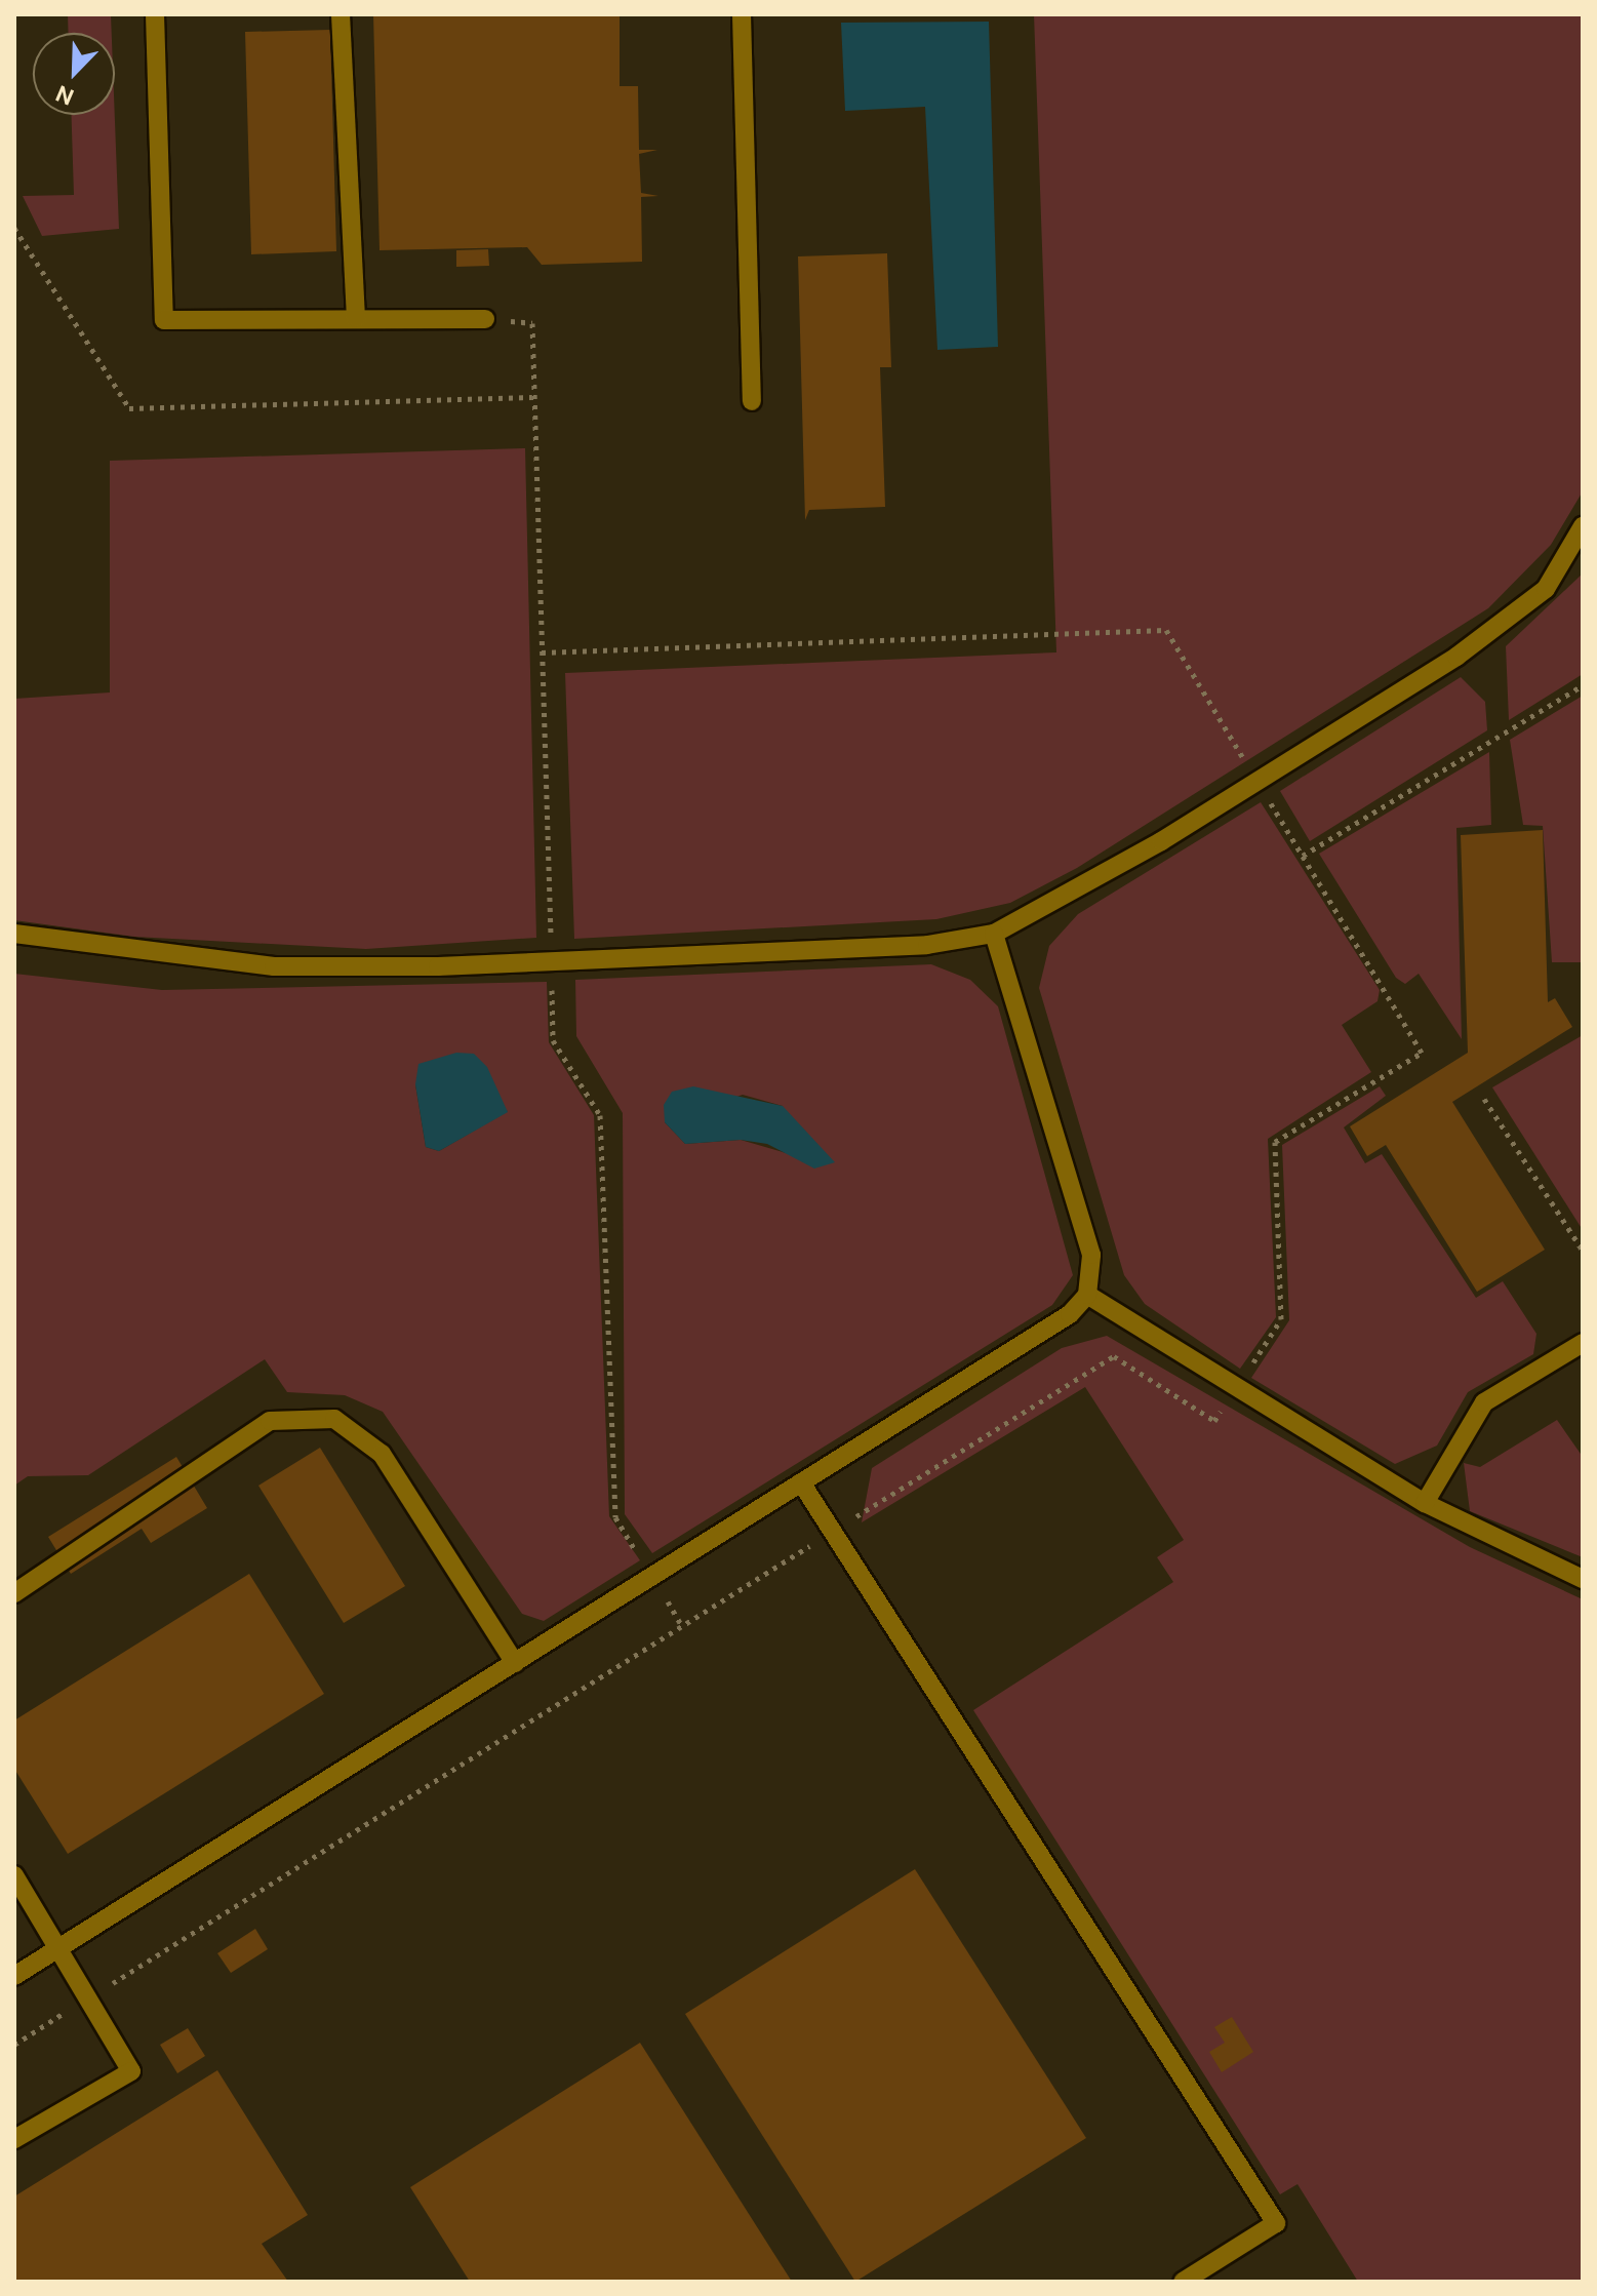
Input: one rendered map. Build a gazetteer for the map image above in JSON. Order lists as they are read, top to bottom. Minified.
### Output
{"north":"bottom left"}
